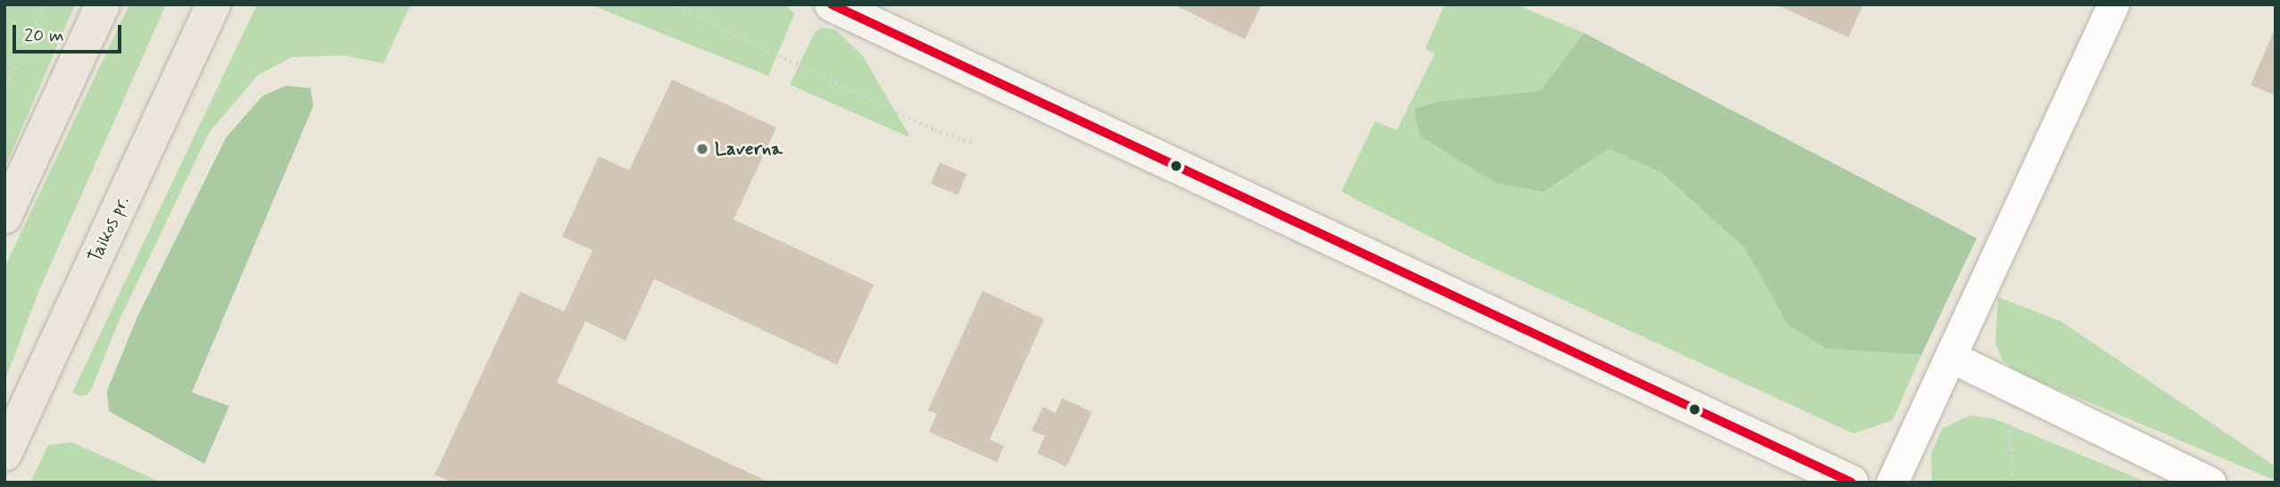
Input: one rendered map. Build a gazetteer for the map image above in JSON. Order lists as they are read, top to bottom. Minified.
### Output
{"streets":{"main road":["Taikos pr."]},"places":["Laverna"],"scale_bar":"20 m"}
